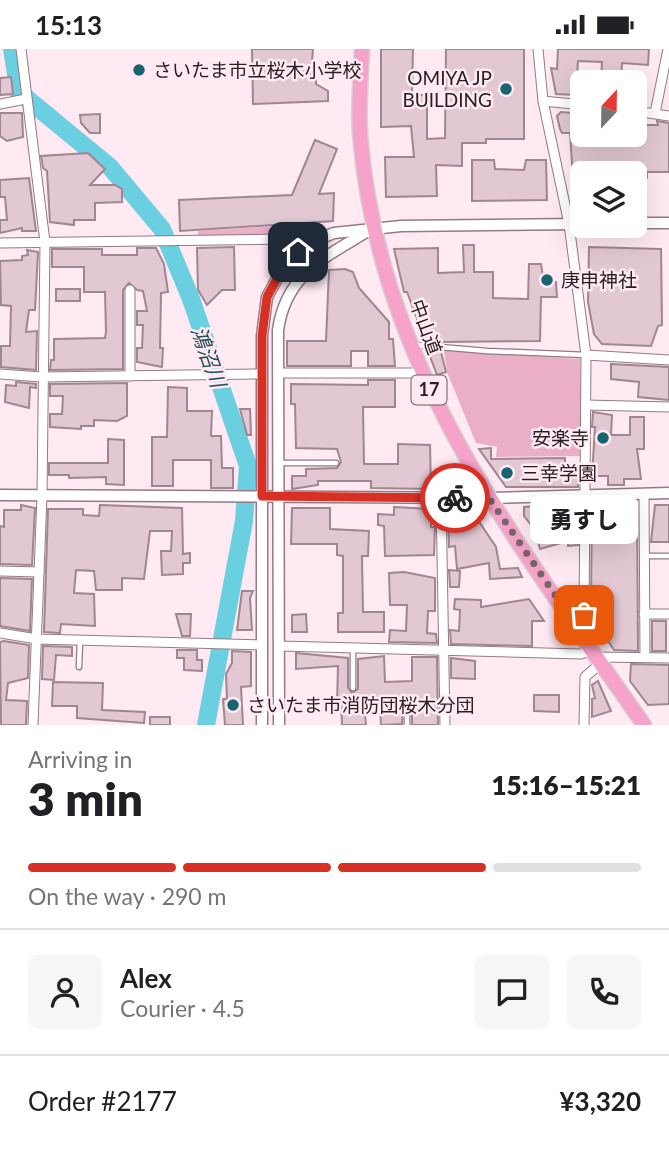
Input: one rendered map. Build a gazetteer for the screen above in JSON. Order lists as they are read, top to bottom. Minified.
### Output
{"streets":{"highway":["中山道","17"]},"water":["鴻沼川"],"places":["さいたま市立桜木小学校","OMIYA JP BUILDING","庚申神社","安楽寺","三幸学園","勇すし","さいたま市消防団桜木分団"],"north":"top","page":{"status":"15:13","bubble":"勇すし","heading":["3 min","Arriving in","15:16–15:21"],"panel":["Alex","Courier · 4.5","Order #2177","¥3,320"],"bar":"On the way · 290 m"}}
